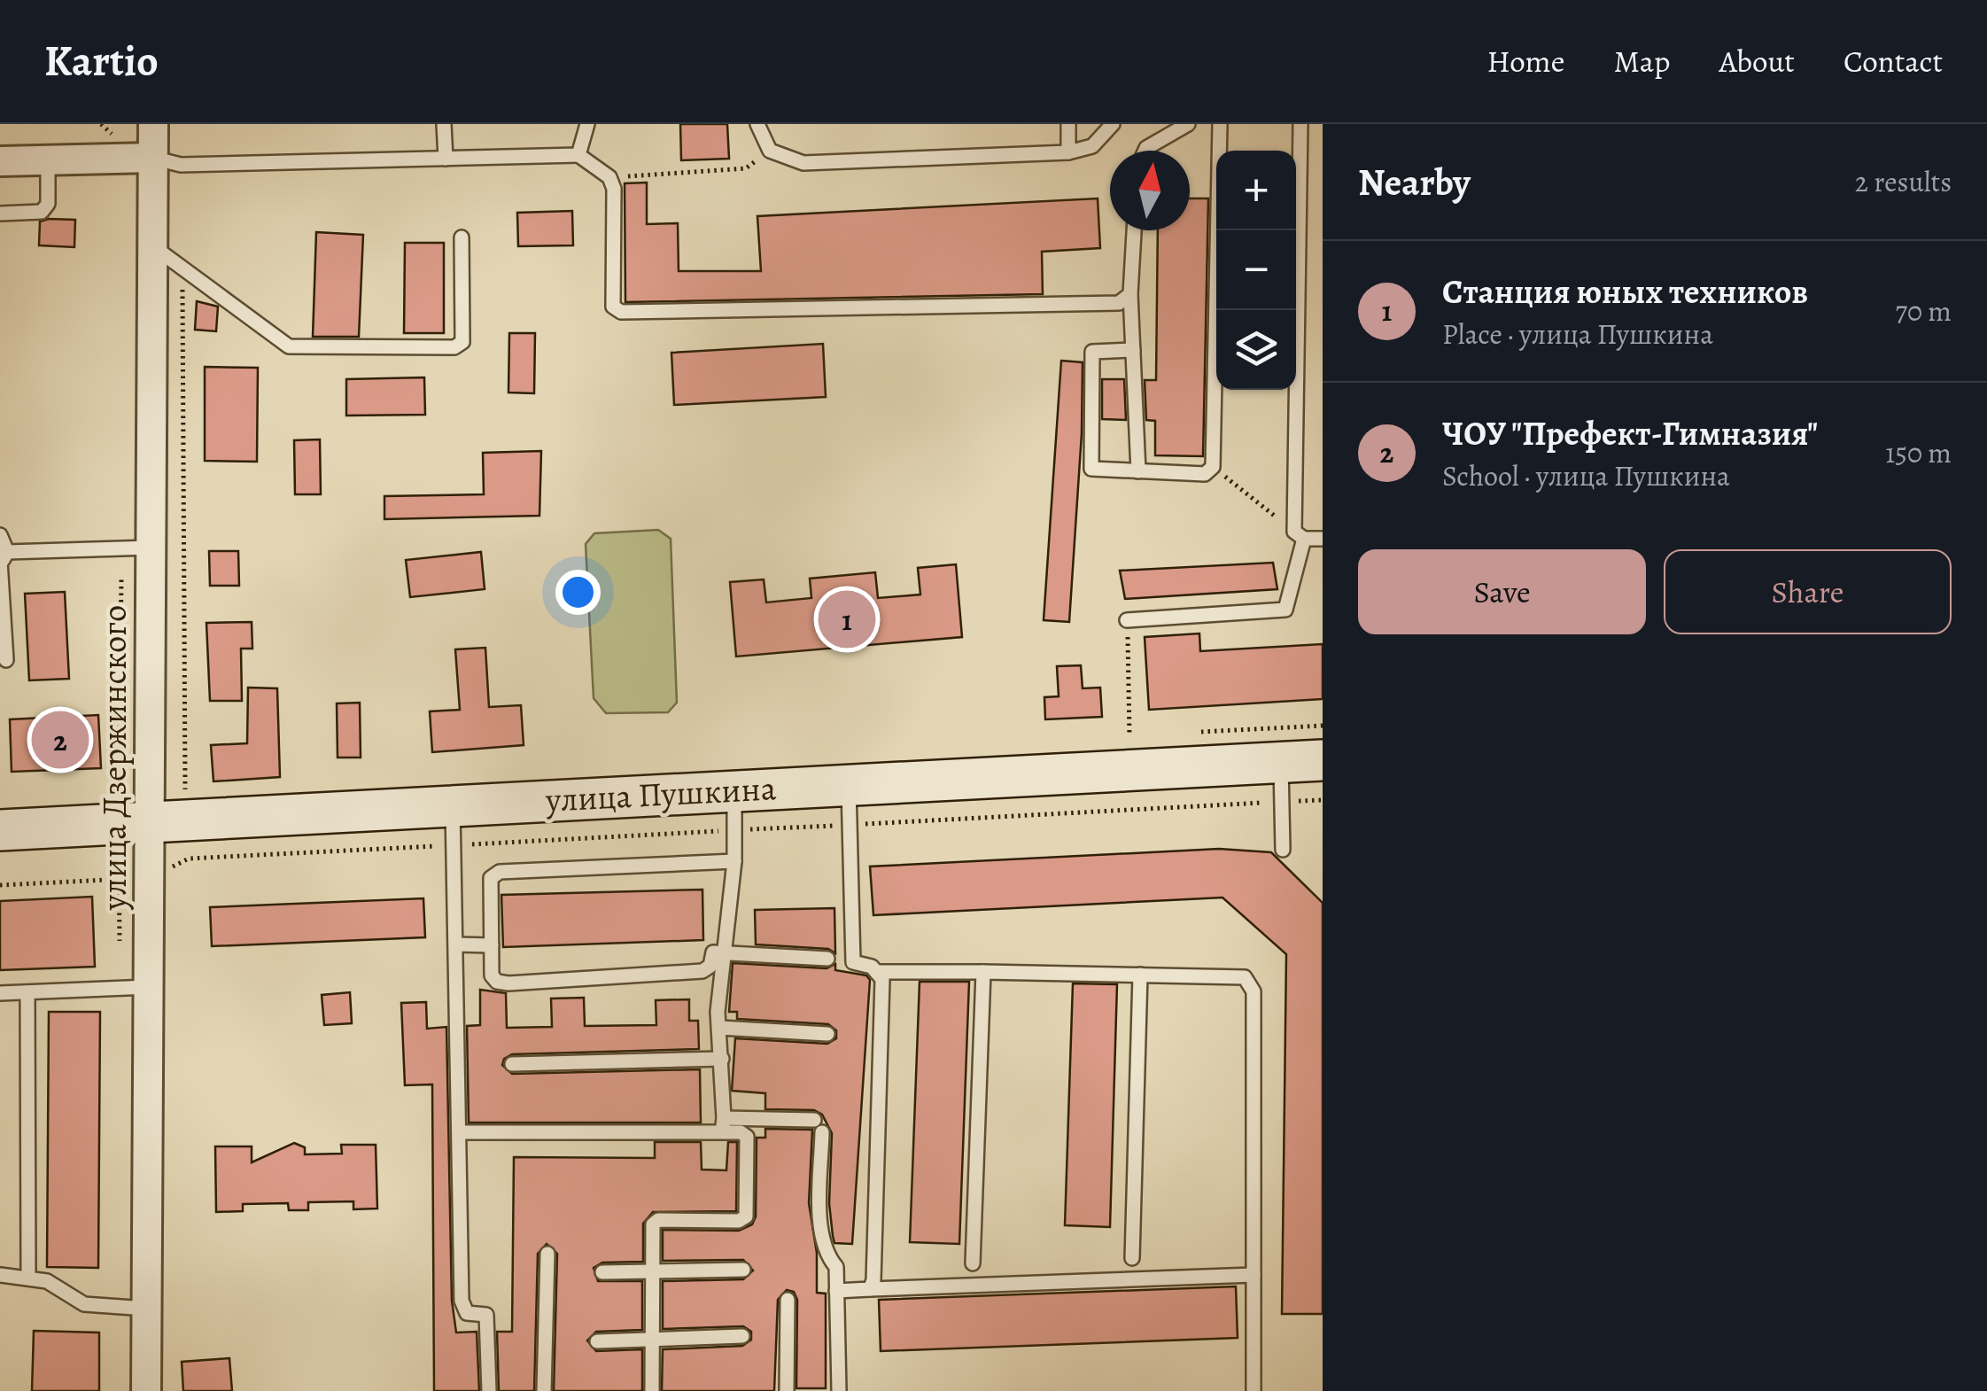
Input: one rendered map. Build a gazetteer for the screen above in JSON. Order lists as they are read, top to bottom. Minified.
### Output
{"streets":{"main road":["улица Пушкина"],"street":["улица Дзержинского"]},"crossings":[["улица Дзержинского","улица Пушкина"]],"north":"top","page":{"header":"Kartio","nav":["Home","Map","About","Contact"],"heading":["Nearby","2 results"],"map_buttons":["+","−"],"list":[{"mark":"1","name":"Станция юных техников","note":"Place · улица Пушкина","value":"70 m"},{"mark":"2","name":"ЧОУ \"Префект-Гимназия\"","note":"School · улица Пушкина","value":"150 m"}],"buttons":["Save","Share"],"pins":["1","2"]}}
